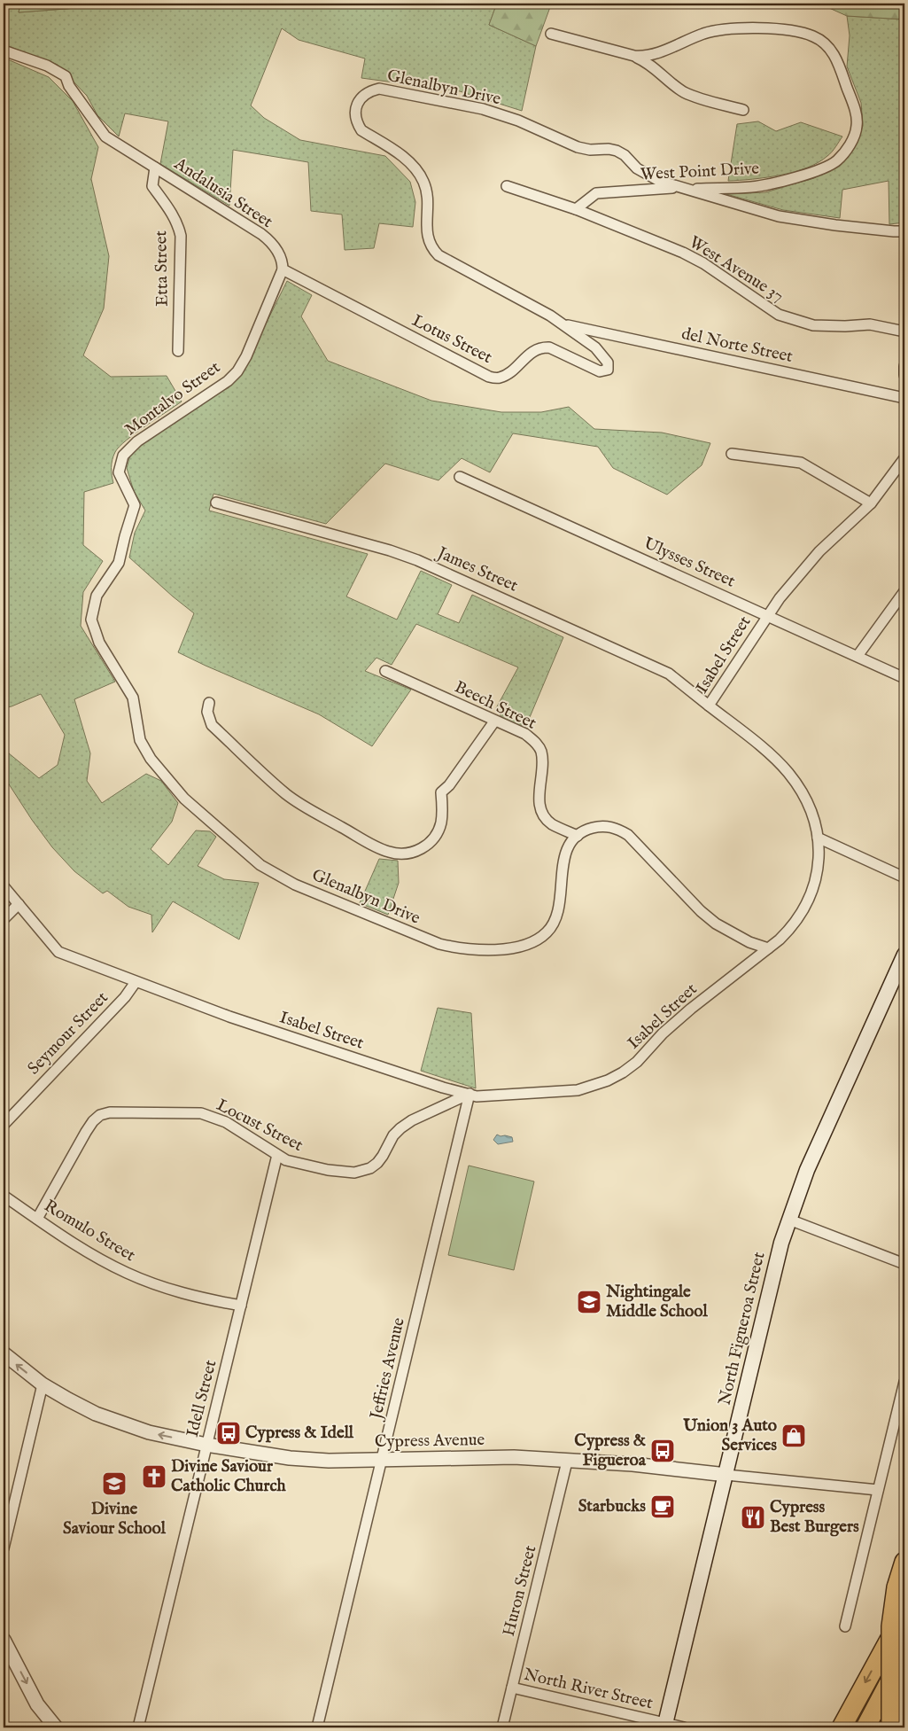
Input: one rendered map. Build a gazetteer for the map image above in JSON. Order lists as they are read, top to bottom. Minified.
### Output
{"streets":{"main road":["North Figueroa Street"],"street":["Glenalbyn Drive","West Point Drive","Andalusia Street","Etta Street","West Avenue 37","Lotus Street","del Norte Street","Montalvo Street","Ulysses Street","James Street","Isabel Street","Beech Street","Seymour Street","Locust Street","Romulo Street","Jeffries Avenue","Idell Street","Cypress Avenue","Huron Street","North River Street"]},"crossings":[["Glenalbyn Drive","West Point Drive"],["Glenalbyn Drive","Lotus Street"],["Glenalbyn Drive","del Norte Street"],["Glenalbyn Drive","Montalvo Street"],["Glenalbyn Drive","Beech Street"],["West Point Drive","West Avenue 37"],["Andalusia Street","Etta Street"],["Andalusia Street","Lotus Street"],["Andalusia Street","Montalvo Street"],["Lotus Street","Montalvo Street"],["Ulysses Street","Isabel Street"],["James Street","Isabel Street"],["Isabel Street","Seymour Street"],["Isabel Street","Locust Street"],["Isabel Street","Jeffries Avenue"],["Locust Street","Romulo Street"],["Locust Street","Jeffries Avenue"],["Locust Street","Idell Street"],["Romulo Street","Idell Street"],["North Figueroa Street","Cypress Avenue"],["North Figueroa Street","North River Street"],["Jeffries Avenue","Cypress Avenue"],["Idell Street","Cypress Avenue"],["Cypress Avenue","Huron Street"],["Huron Street","North River Street"]],"places":{"school or university":["Nightingale Middle School","Divine Saviour School"],"bus stop":["Cypress & Idell","Cypress & Figueroa"],"shop":["Union 3 Auto Services"],"church":["Divine Saviour Catholic Church"],"cafe":["Starbucks"],"restaurant":["Cypress Best Burgers"]}}
